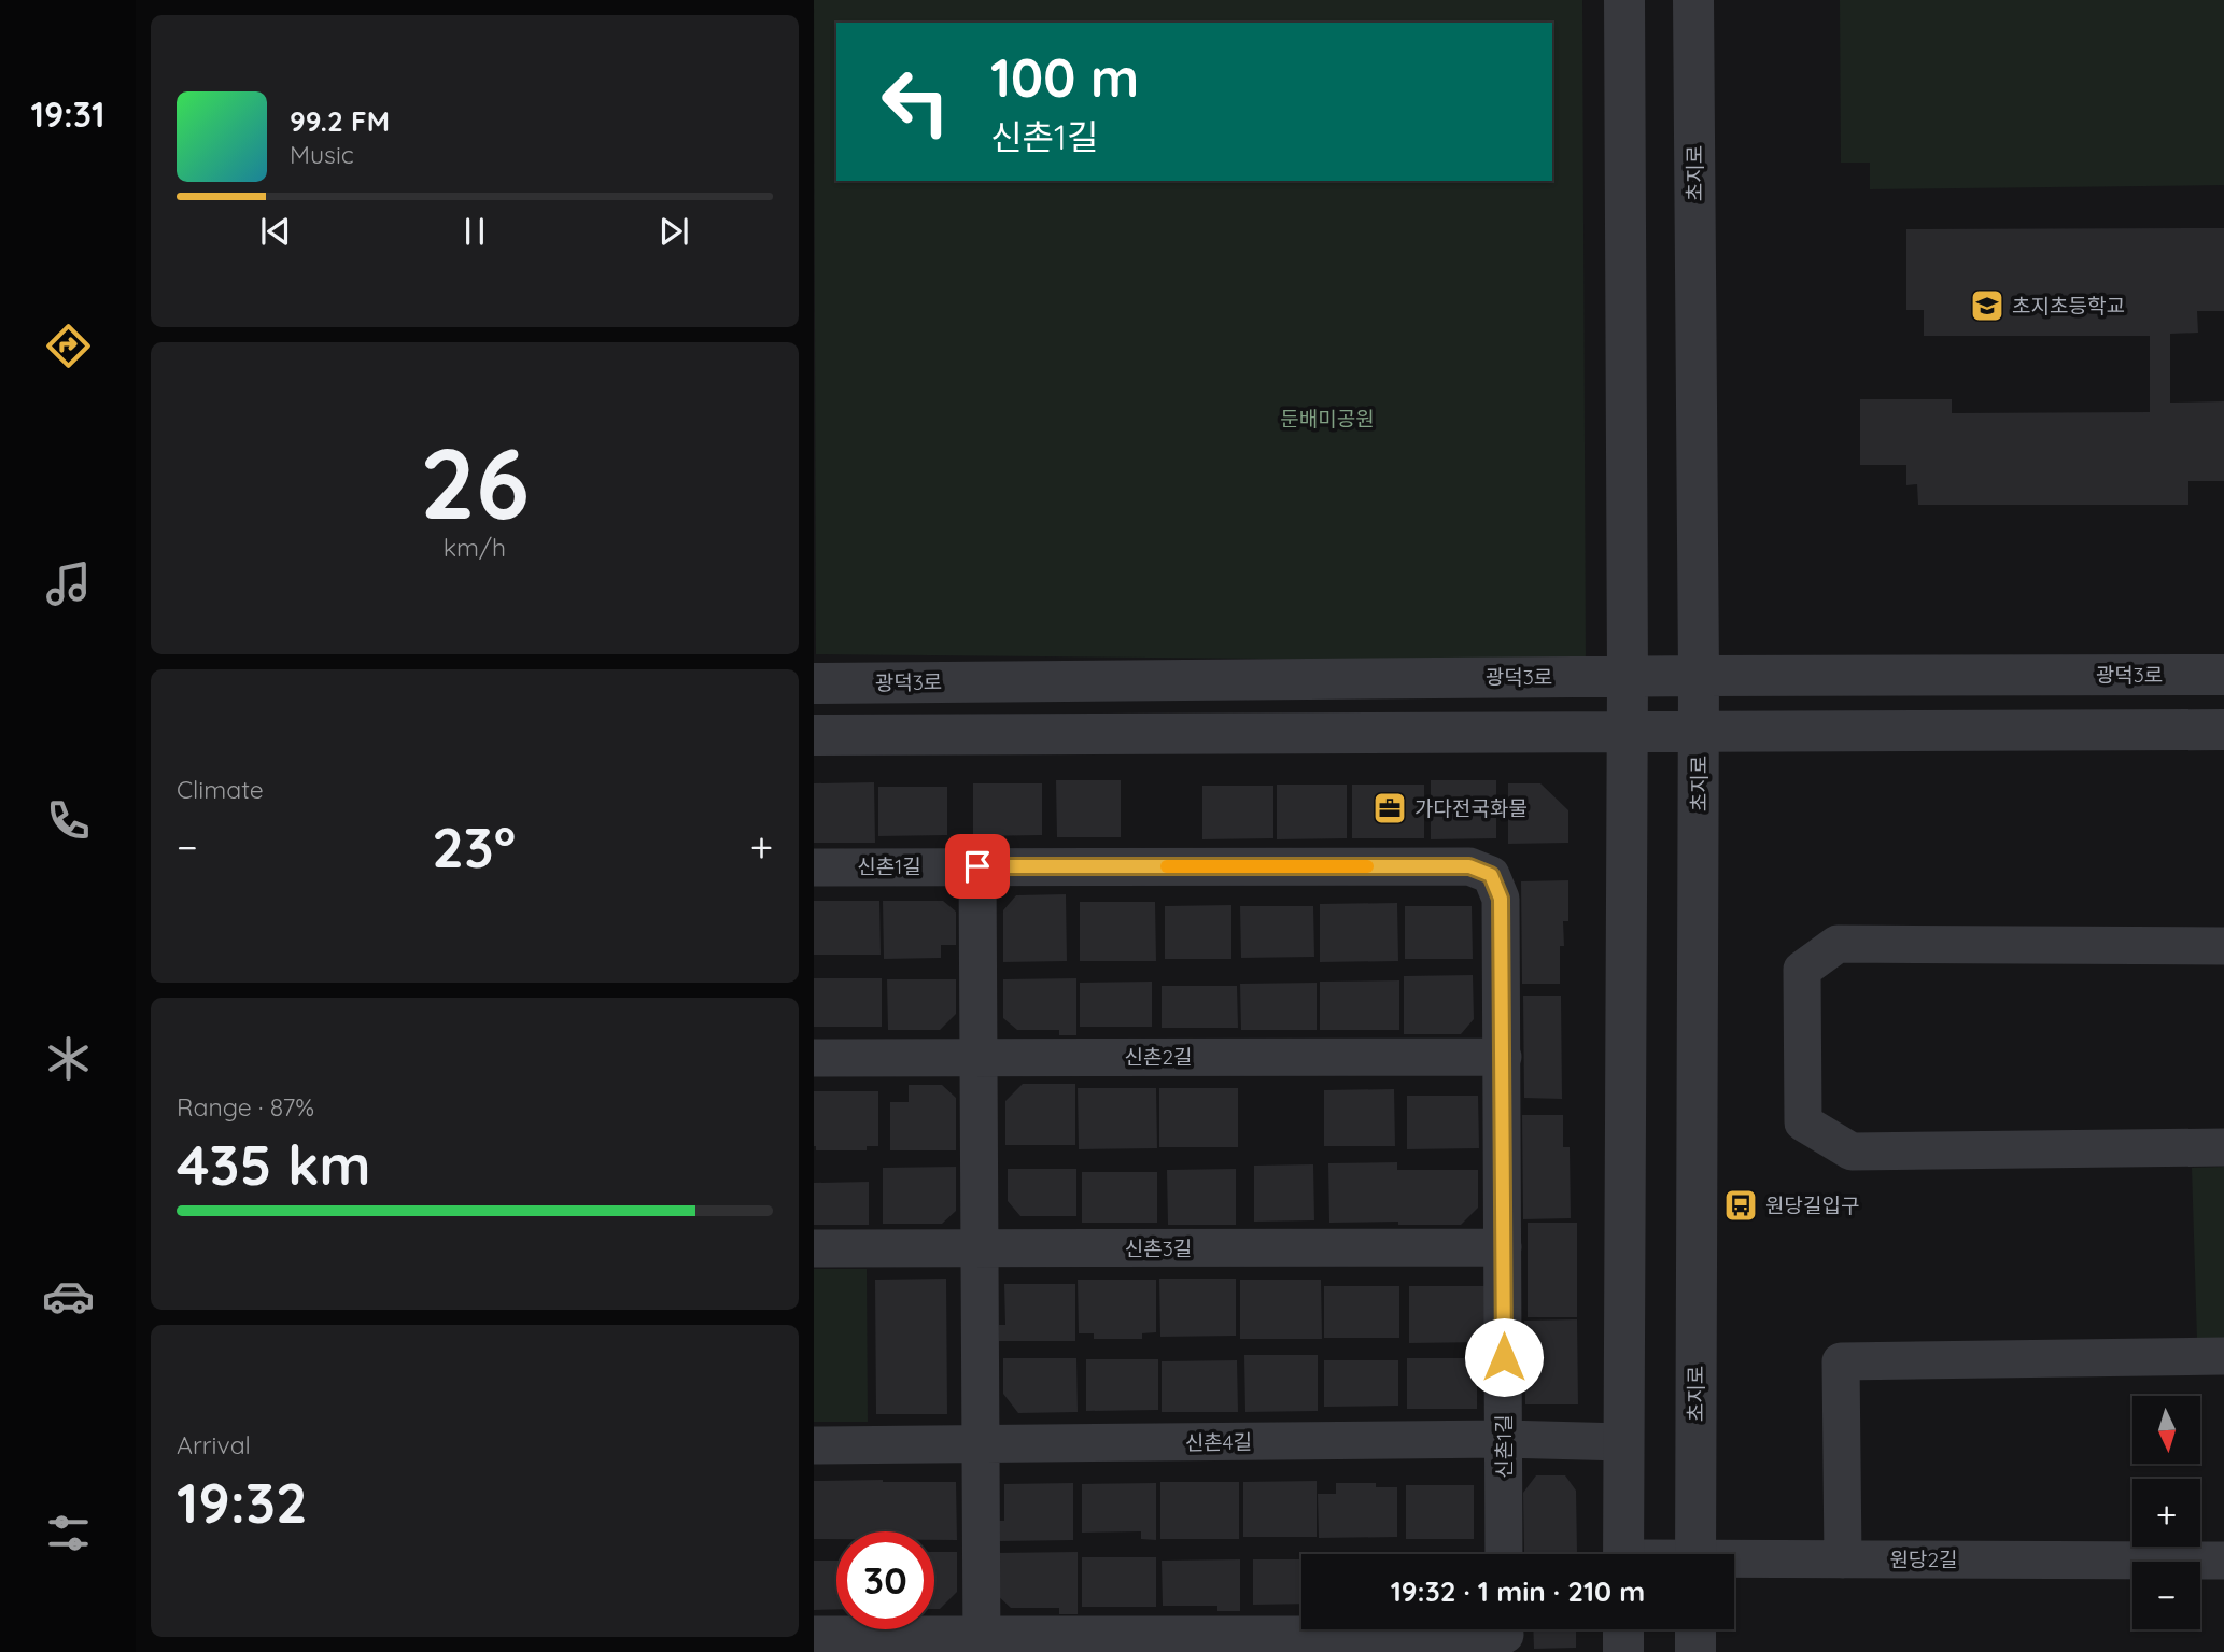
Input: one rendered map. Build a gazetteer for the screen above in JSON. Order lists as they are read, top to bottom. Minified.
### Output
{"streets":{"street":["초지로","광덕3로","신촌1길","신촌2길","신촌3길","신촌4길","원당2길"]},"crossings":[["초지로","광덕3로"],["신촌1길","신촌2길"],["신촌1길","신촌3길"],["신촌1길","신촌4길"]],"parks":["둔배미공원"],"places":{"school or university":["초지초등학교"],"office":["가다전국화물"],"bus stop":["원당길입구"]},"north":"bottom","page":{"tabs":"19:31","turn":["100 m","신촌1길"],"song":["99.2 FM","Music"],"tile":[["26","km/h"],"Climate",["Range · 87%","435 km"],["Arrival","19:32"]],"heat":["−","23°","+"],"map_buttons":["+","−"],"limit":"30","trip":"19:32 · 1 min · 210 m"}}
